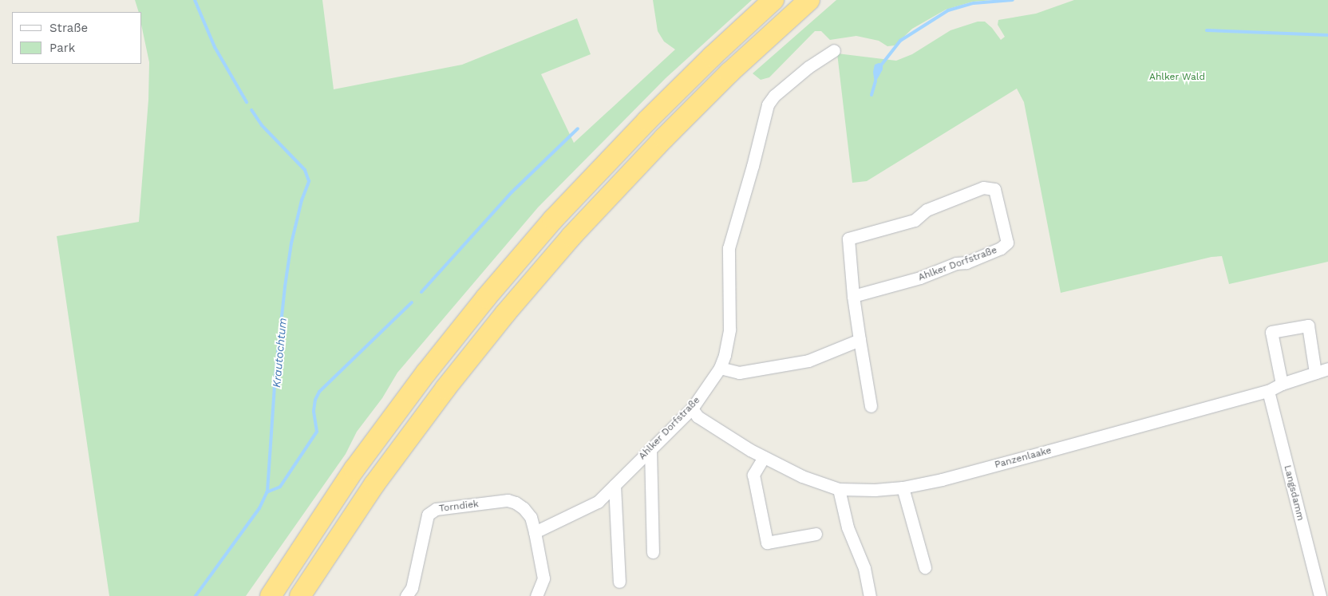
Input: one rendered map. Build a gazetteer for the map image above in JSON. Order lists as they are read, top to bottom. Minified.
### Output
{"streets":{"street":["Ahlker Dorfstraße","Panzenlaake","Langsdamm","Torndiek"]},"crossings":[["Ahlker Dorfstraße","Panzenlaake"],["Ahlker Dorfstraße","Torndiek"],["Panzenlaake","Langsdamm"]],"water":["Krautochtum"],"parks":["Ahlker Wald"],"legend":["Straße","Park"]}
